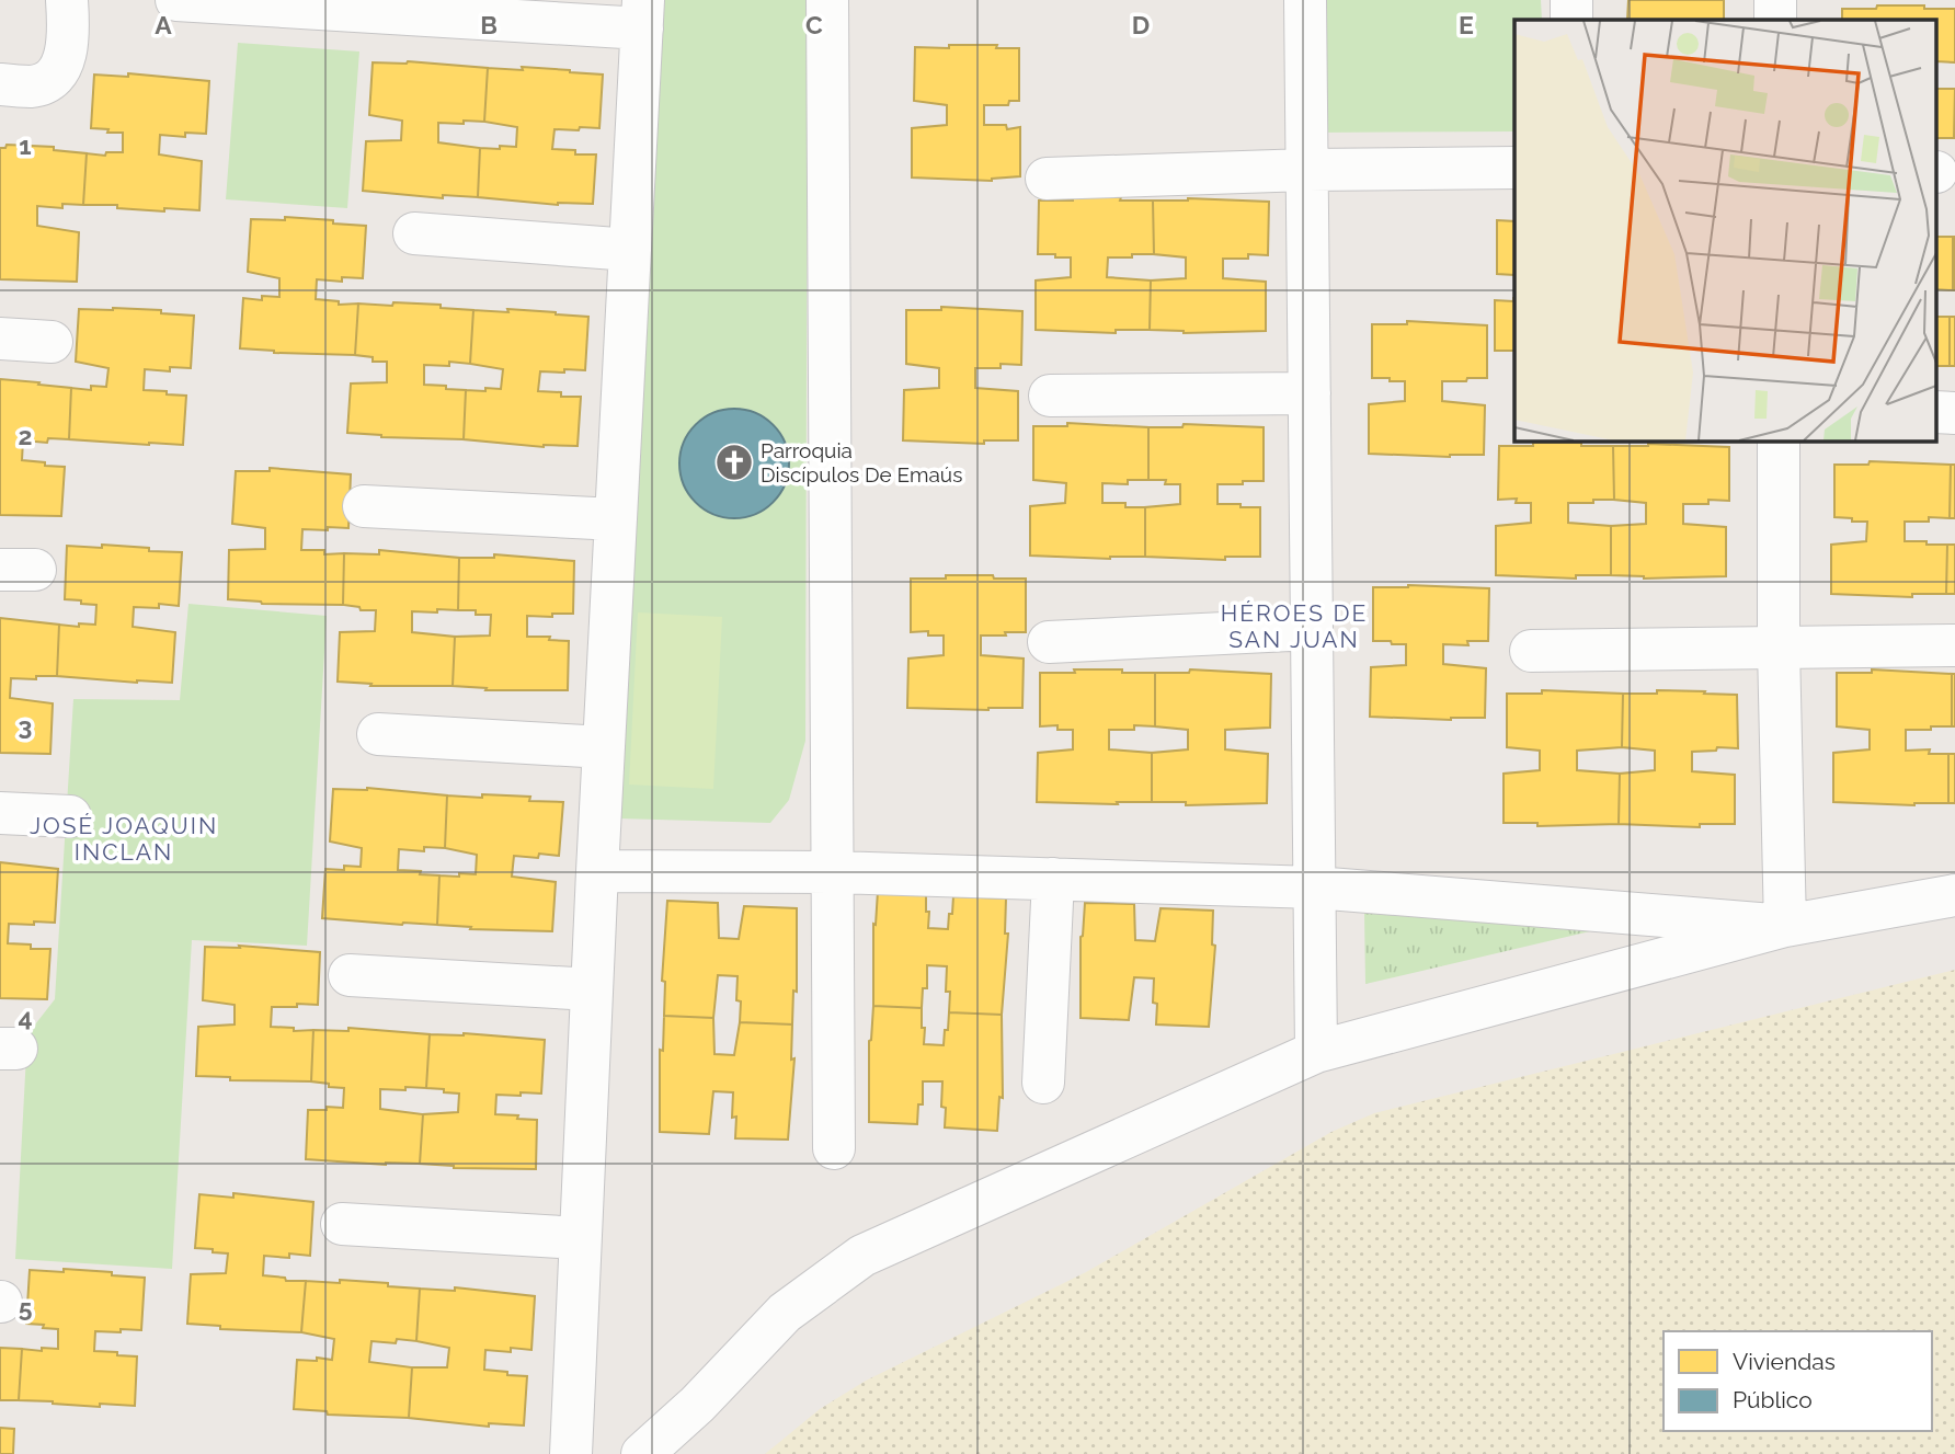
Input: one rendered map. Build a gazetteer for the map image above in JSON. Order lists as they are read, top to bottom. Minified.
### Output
{"districts":["HÉROES DE SAN JUAN","JOSÉ JOAQUIN INCLAN"],"places":{"church":["Parroquia Discípulos De Emaús"]},"legend":["Viviendas","Público"],"grid":{"columns":["A","B","C","D","E"],"rows":["1","2","3","4","5"]}}
